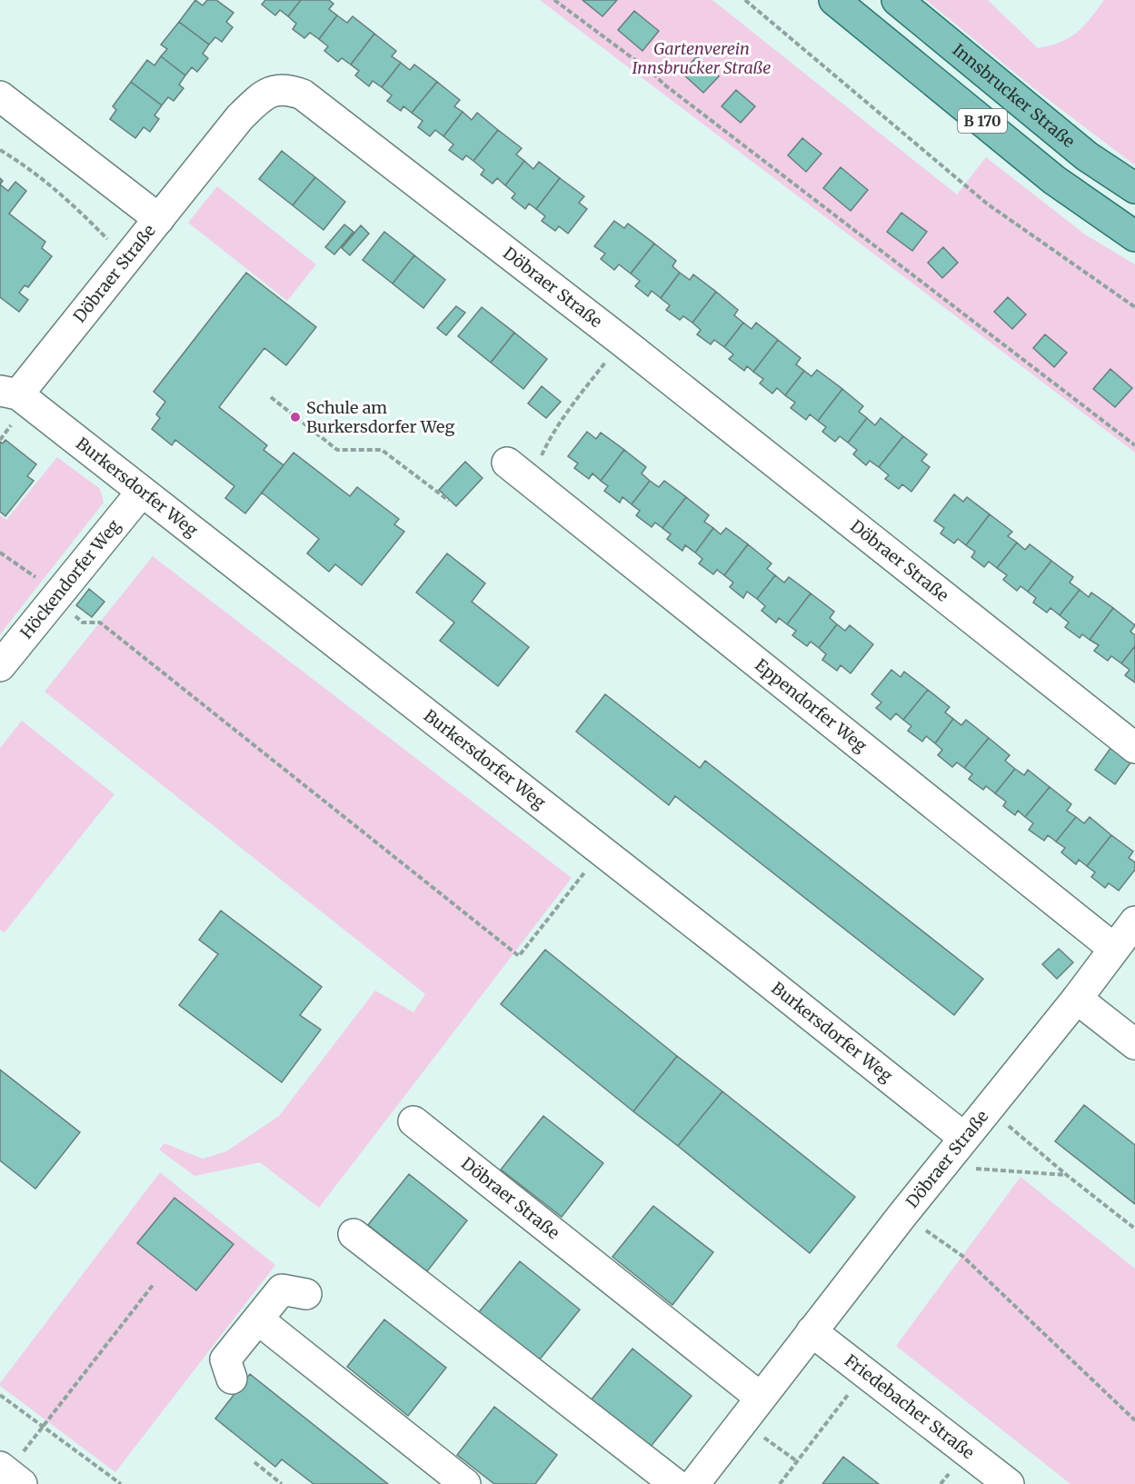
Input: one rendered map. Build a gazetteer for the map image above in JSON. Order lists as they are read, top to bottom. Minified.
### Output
{"streets":{"main road":["Innsbrucker Straße","B 170"],"street":["Döbraer Straße","Burkersdorfer Weg","Höckendorfer Weg","Eppendorfer Weg","Friedebacher Straße"]},"crossings":[["Döbraer Straße","Burkersdorfer Weg"],["Döbraer Straße","Eppendorfer Weg"],["Döbraer Straße","Friedebacher Straße"],["Burkersdorfer Weg","Höckendorfer Weg"]],"parks":["Gartenverein Innsbrucker Straße"],"places":["Schule am Burkersdorfer Weg"]}
